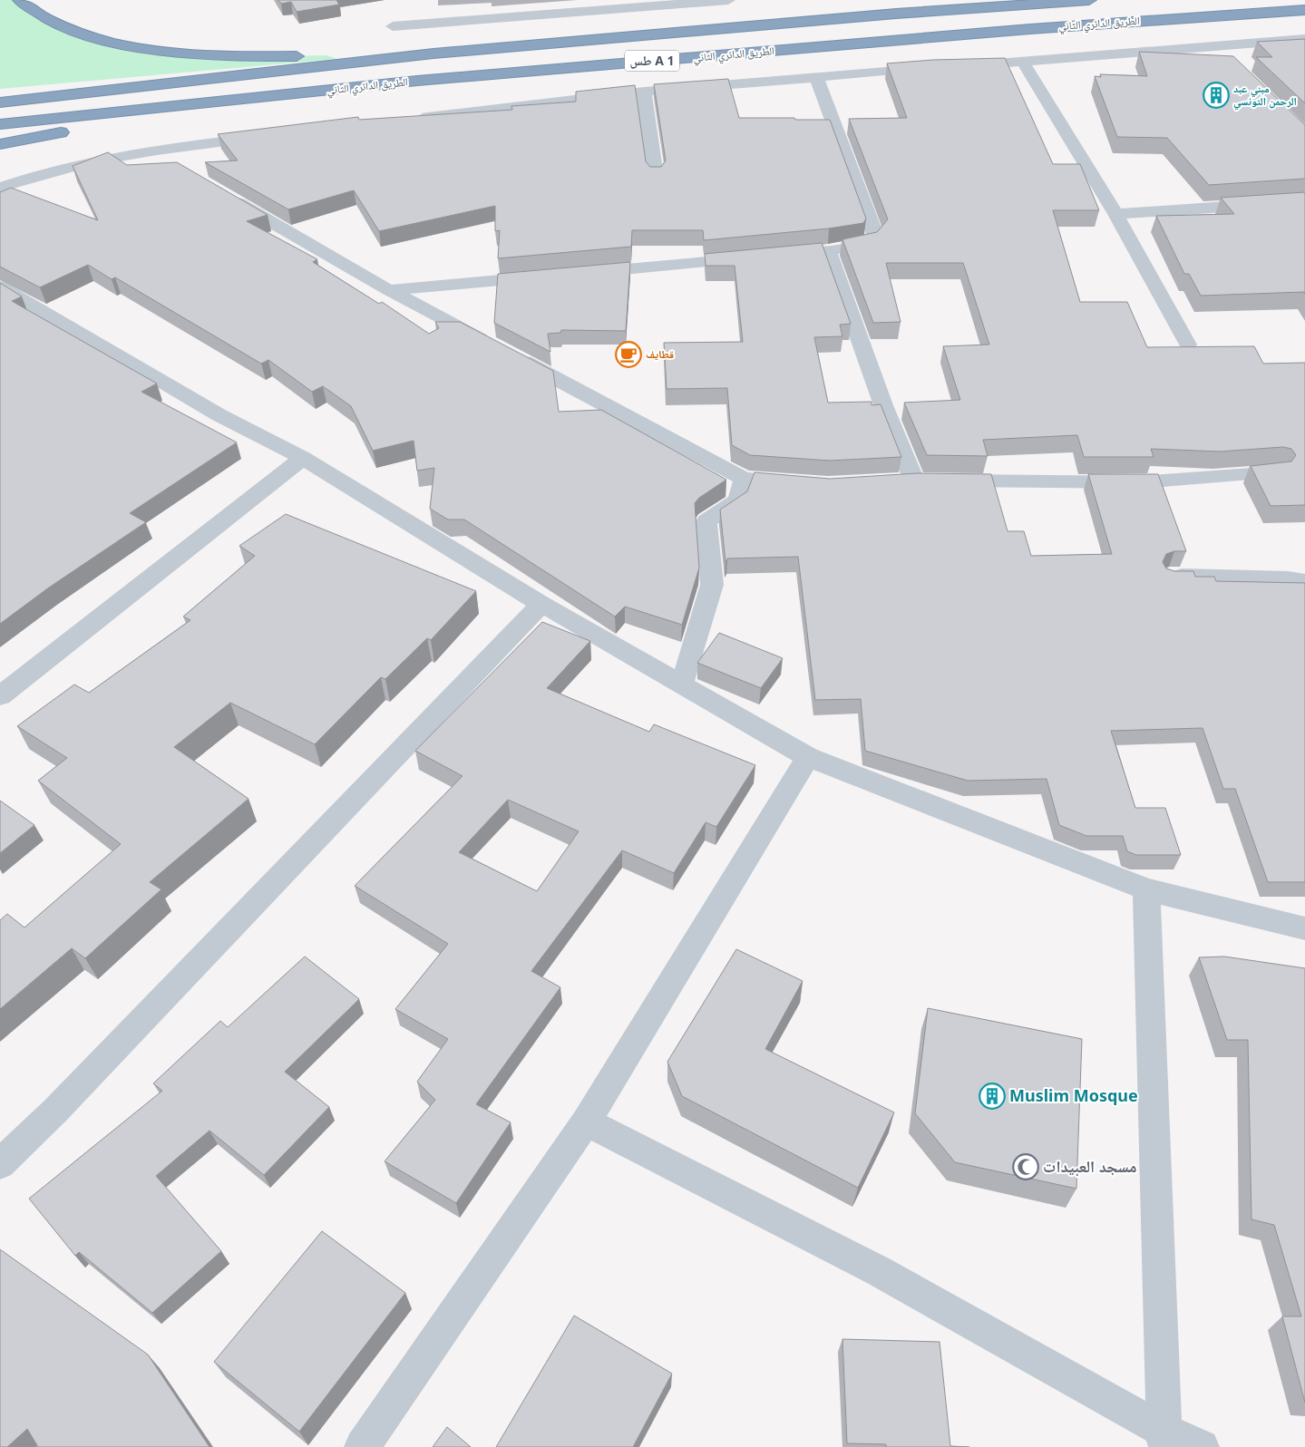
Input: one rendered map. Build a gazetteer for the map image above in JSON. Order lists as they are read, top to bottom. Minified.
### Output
{"streets":{"highway":["الطريق الدائري الثاني","طس A 1"]},"places":{"building":["مبني عبد الرحمن التونسي","Muslim Mosque"],"cafe":["قطايف"],"mosque":["مسجد العبيدات"]}}
